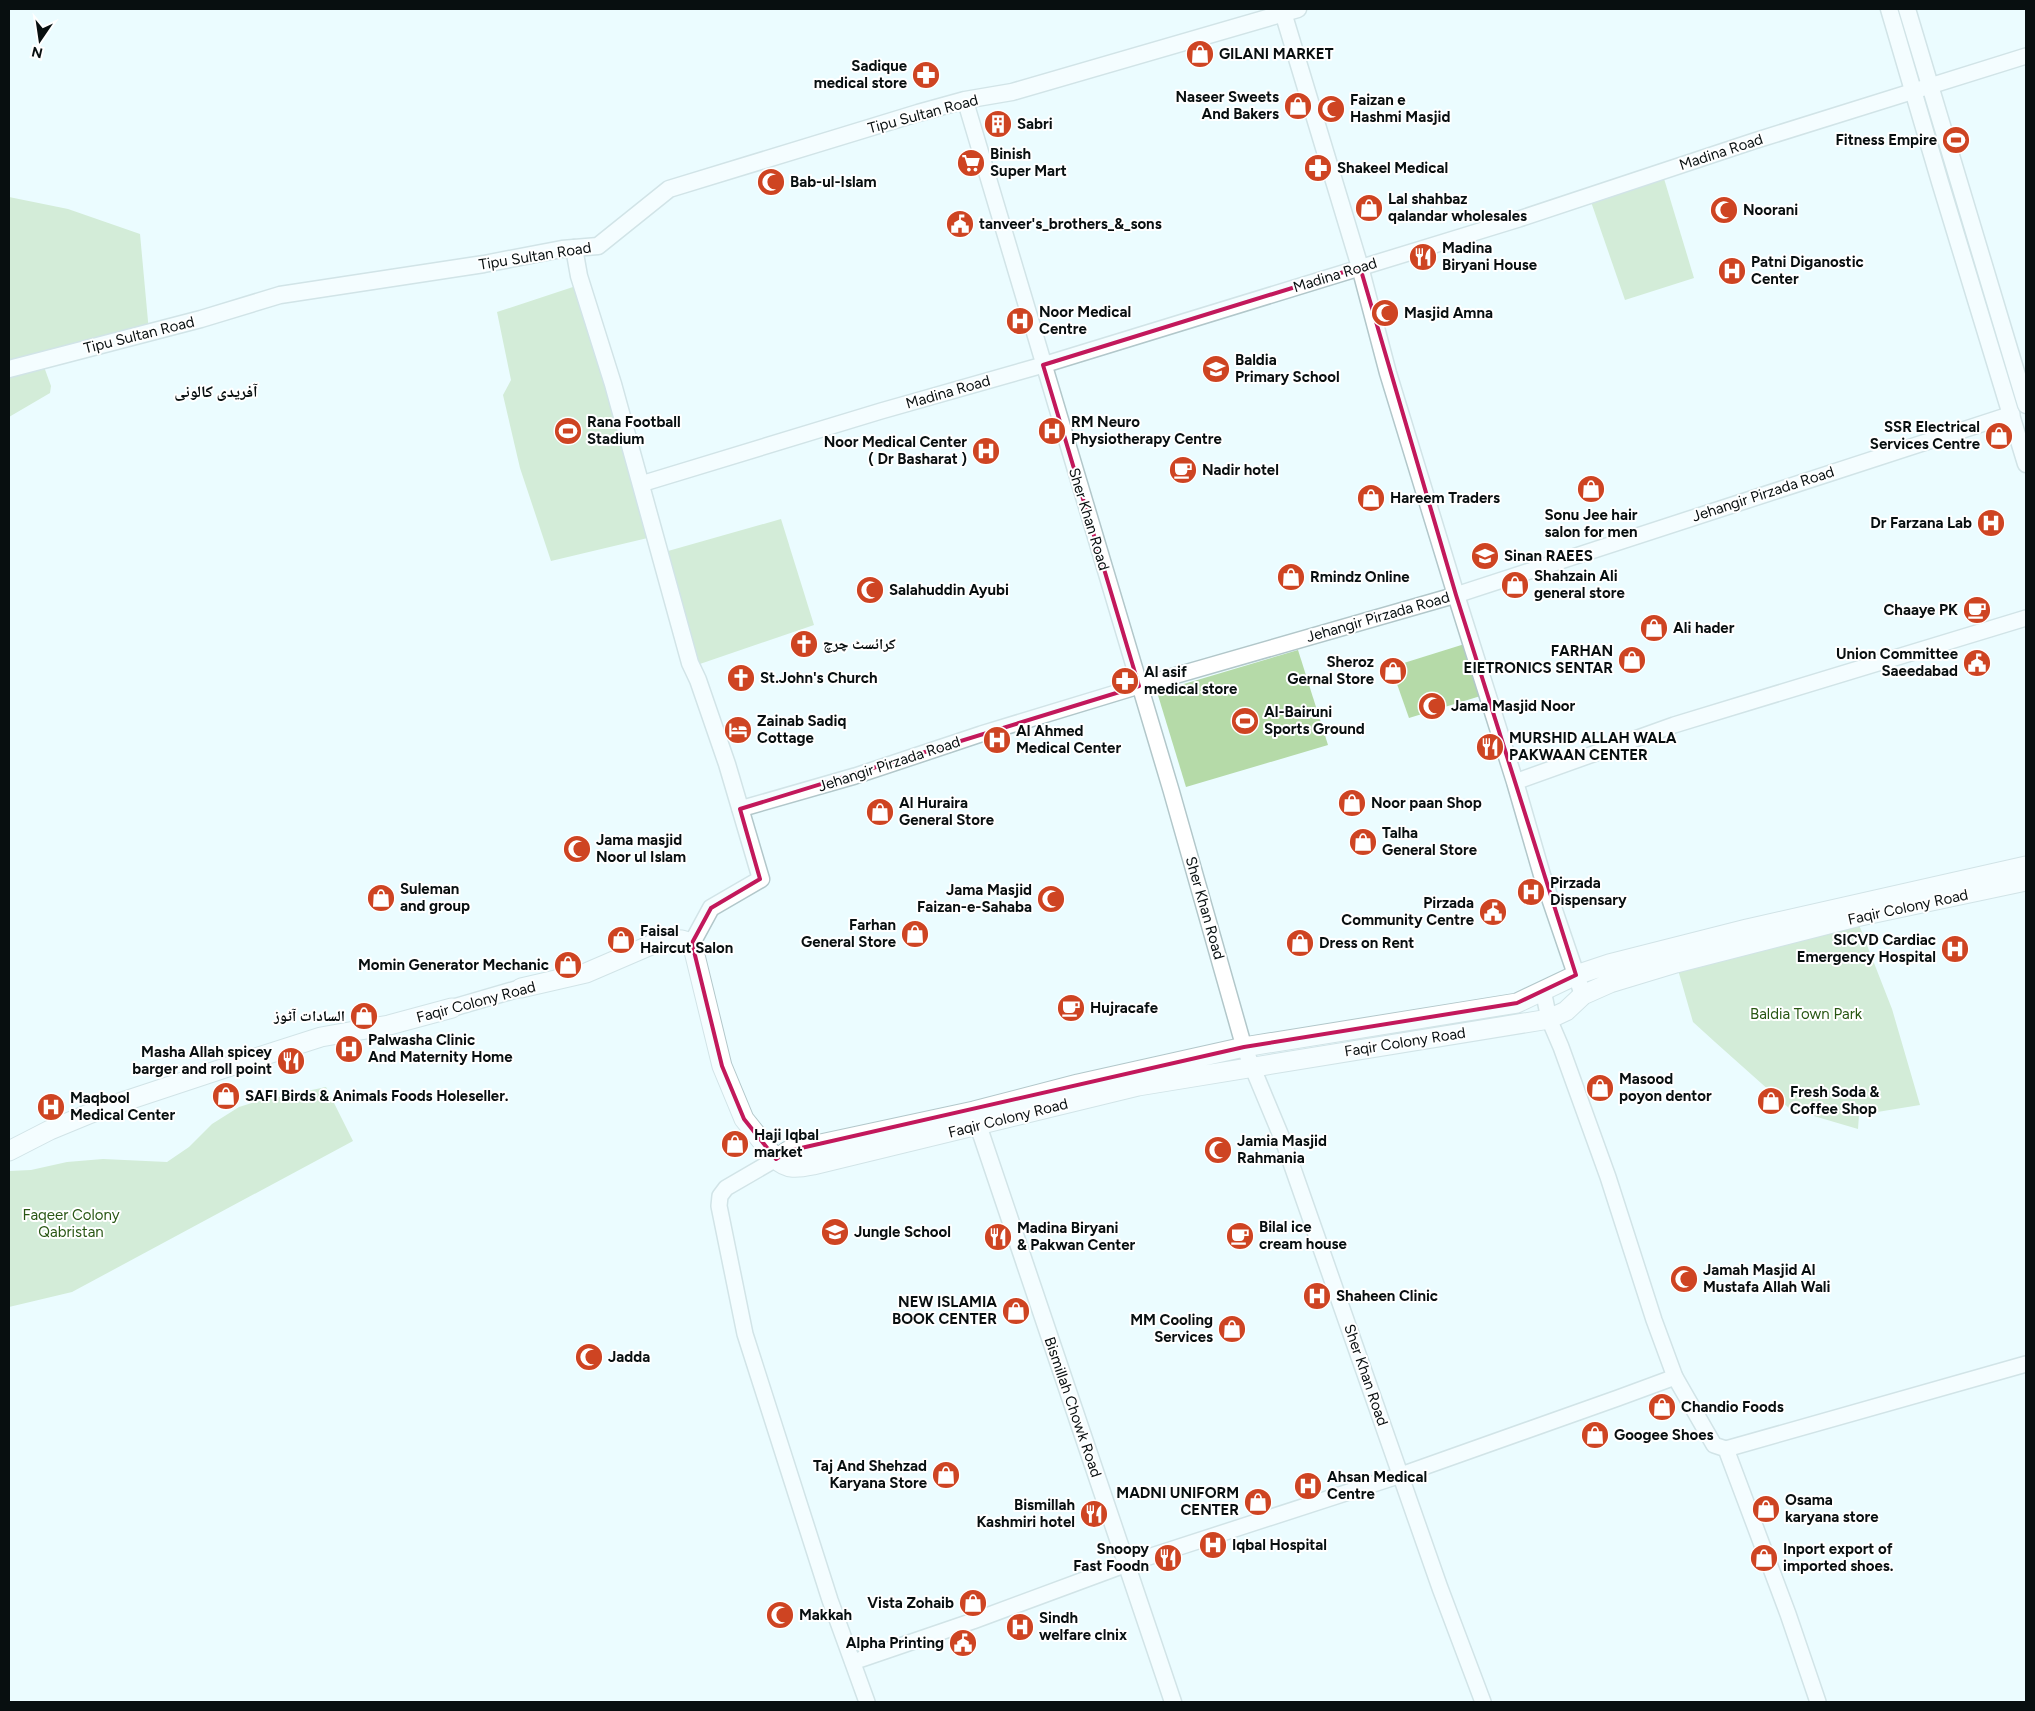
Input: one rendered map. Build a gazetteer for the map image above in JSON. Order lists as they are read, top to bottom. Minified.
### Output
{"streets":{"main road":["Tipu Sultan Road","Faqir Colony Road","Bismillah Chowk Road"],"street":["Madina Road","Jehangir Pirzada Road","Sher Khan Road"]},"crossings":[["Tipu Sultan Road","Sher Khan Road"],["Madina Road","Sher Khan Road"],["Jehangir Pirzada Road","Sher Khan Road"],["Sher Khan Road","Faqir Colony Road"],["Faqir Colony Road","Bismillah Chowk Road"]],"districts":["آفریدی کالونی"],"parks":["Baldia Town Park","Faqeer Colony Qabristan"],"places":{"shop":["GILANI MARKET","Naseer Sweets And Bakers","Lal shahbaz qalandar wholesales","SSR Electrical Services Centre","Sonu Jee hair salon for men","Hareem Traders","Rmindz Online","Shahzain Ali general store","Ali hader","FARHAN EIETRONICS SENTAR","Sheroz Gernal Store","Noor paan Shop","Al Huraira General Store","Talha General Store","Suleman and group","Farhan General Store","Faisal Haircut Salon","Dress on Rent","Momin Generator Mechanic","السادات آٹوز","Masood poyon dentor","SAFI Birds & Animals Foods Holeseller.","Fresh Soda & Coffee Shop","Haji Iqbal market","NEW ISLAMIA BOOK CENTER","MM Cooling Services","Chandio Foods","Googee Shoes","Taj And Shehzad Karyana Store","MADNI UNIFORM CENTER","Osama karyana store","Inport export of imported shoes.","Vista Zohaib"],"pharmacy":["Sadique medical store","Shakeel Medical","Al asif medical store"],"mosque":["Faizan e Hashmi Masjid","Bab-ul-Islam","Noorani","Masjid Amna","Salahuddin Ayubi","Jama Masjid Noor","Jama masjid Noor ul Islam","Jama Masjid Faizan-e-Sahaba","Jamia Masjid Rahmania","Jamah Masjid Al Mustafa Allah Wali","Jadda","Makkah"],"building":["Sabri"],"sports":["Fitness Empire","Rana Football Stadium","Al-Bairuni Sports Ground"],"supermarket":["Binish Super Mart"],"public building":["tanveer's_brothers_&_sons","Union Committee Saeedabad","Pirzada Community Centre","Alpha Printing"],"restaurant":["Madina Biryani House","MURSHID ALLAH WALA PAKWAAN CENTER","Masha Allah spicey barger and roll point","Madina Biryani & Pakwan Center","Bismillah Kashmiri hotel","Snoopy Fast Foodn"],"hospital":["Patni Diganostic Center","Noor Medical Centre","RM Neuro Physiotherapy Centre","Noor Medical Center ( Dr Basharat )","Dr Farzana Lab","Al Ahmed Medical Center","Pirzada Dispensary","SICVD Cardiac Emergency Hospital","Palwasha Clinic And Maternity Home","Maqbool Medical Center","Shaheen Clinic","Ahsan Medical Centre","Iqbal Hospital","Sindh welfare clnix"],"school or university":["Baldia Primary School","Sinan RAEES","Jungle School"],"cafe":["Nadir hotel","Chaaye PK","Hujracafe","Bilal ice cream house"],"church":["کرائسٹ چرچ","St.John's Church"],"hotel":["Zainab Sadiq Cottage"]},"north":"bottom"}
